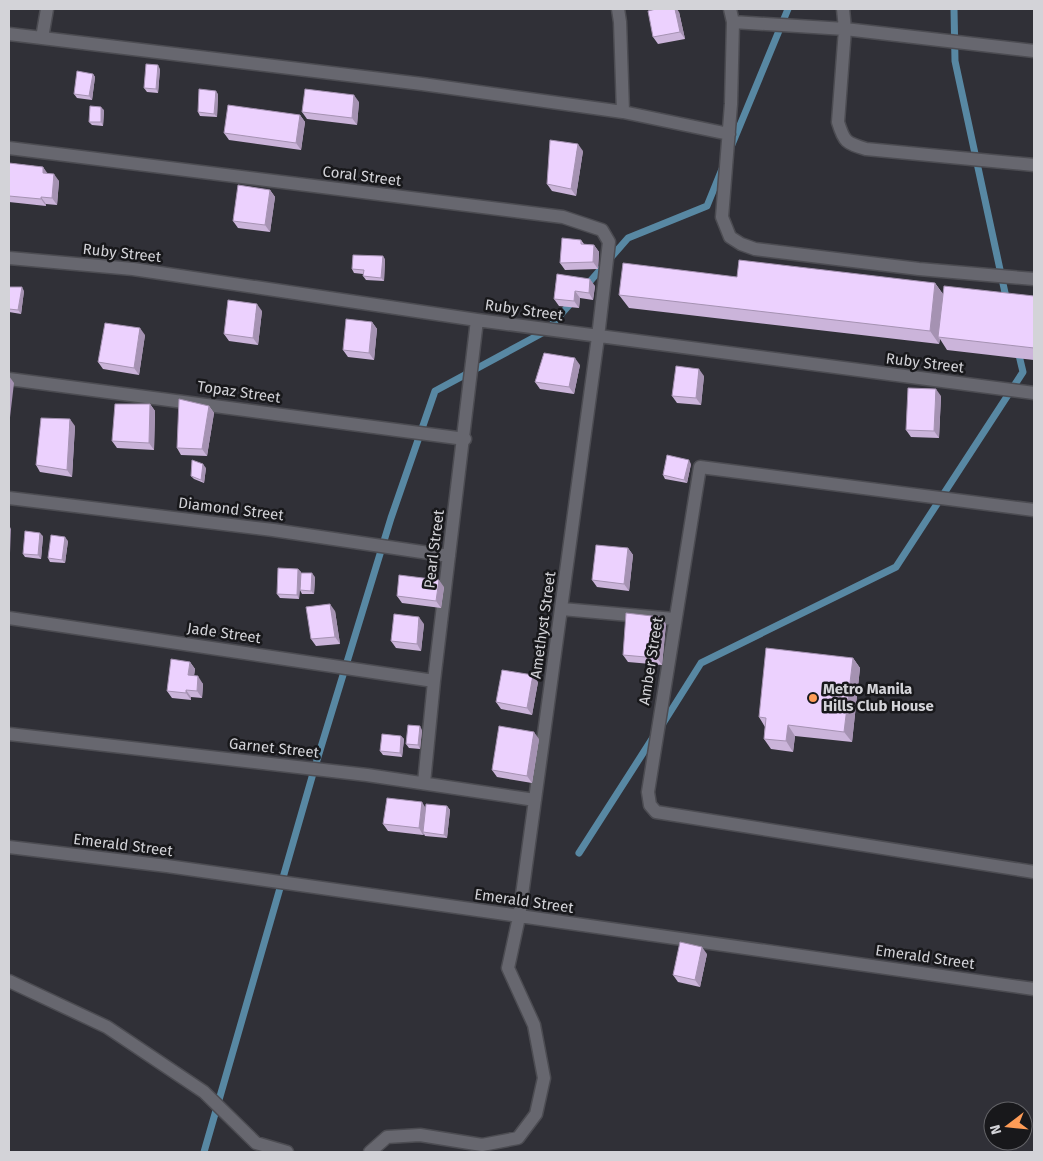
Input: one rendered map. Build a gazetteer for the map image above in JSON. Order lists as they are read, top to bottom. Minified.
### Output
{"streets":{"street":["Coral Street","Ruby Street","Topaz Street","Diamond Street","Pearl Street","Amethyst Street","Jade Street","Amber Street","Garnet Street","Emerald Street"]},"crossings":[["Coral Street","Ruby Street"],["Coral Street","Amethyst Street"],["Ruby Street","Pearl Street"],["Ruby Street","Amethyst Street"],["Topaz Street","Pearl Street"],["Diamond Street","Pearl Street"],["Pearl Street","Jade Street"],["Pearl Street","Garnet Street"],["Amethyst Street","Garnet Street"],["Amethyst Street","Emerald Street"]],"places":["Metro Manila Hills Club House"],"north":"left"}
